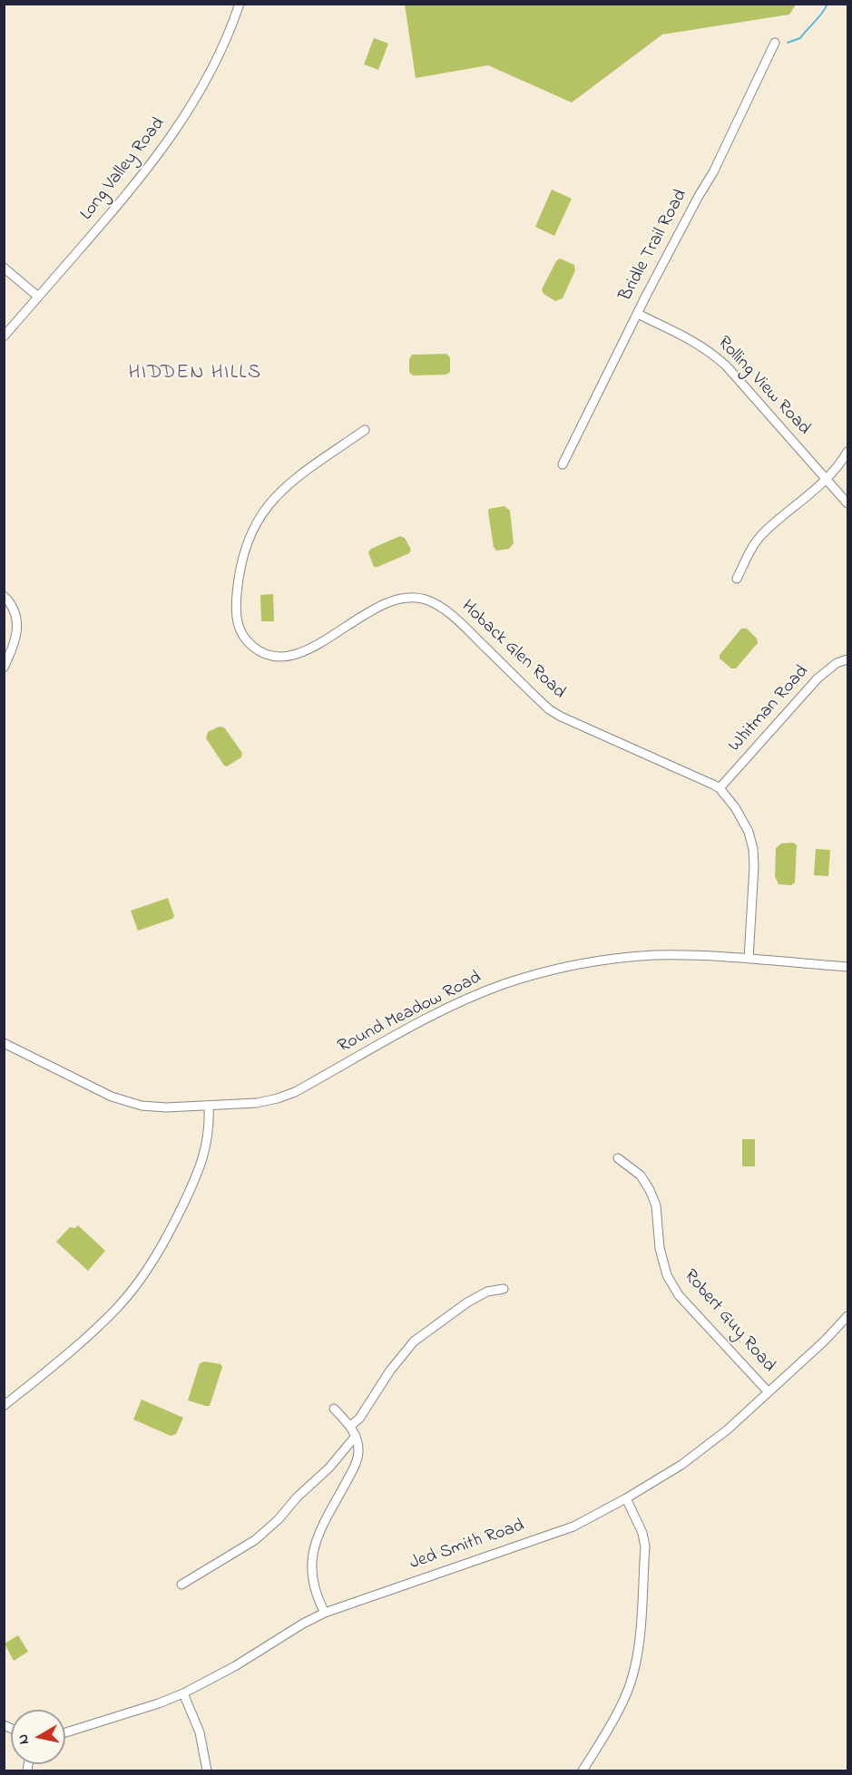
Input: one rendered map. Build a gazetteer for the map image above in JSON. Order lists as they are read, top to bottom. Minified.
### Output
{"streets":{"street":["Long Valley Road","Bridle Trail Road","Rolling View Road","Hoback Glen Road","Whitman Road","Round Meadow Road","Robert Guy Road","Jed Smith Road"]},"crossings":[["Bridle Trail Road","Rolling View Road"],["Hoback Glen Road","Whitman Road"],["Hoback Glen Road","Round Meadow Road"],["Robert Guy Road","Jed Smith Road"]],"districts":["HIDDEN HILLS"],"north":"left"}
